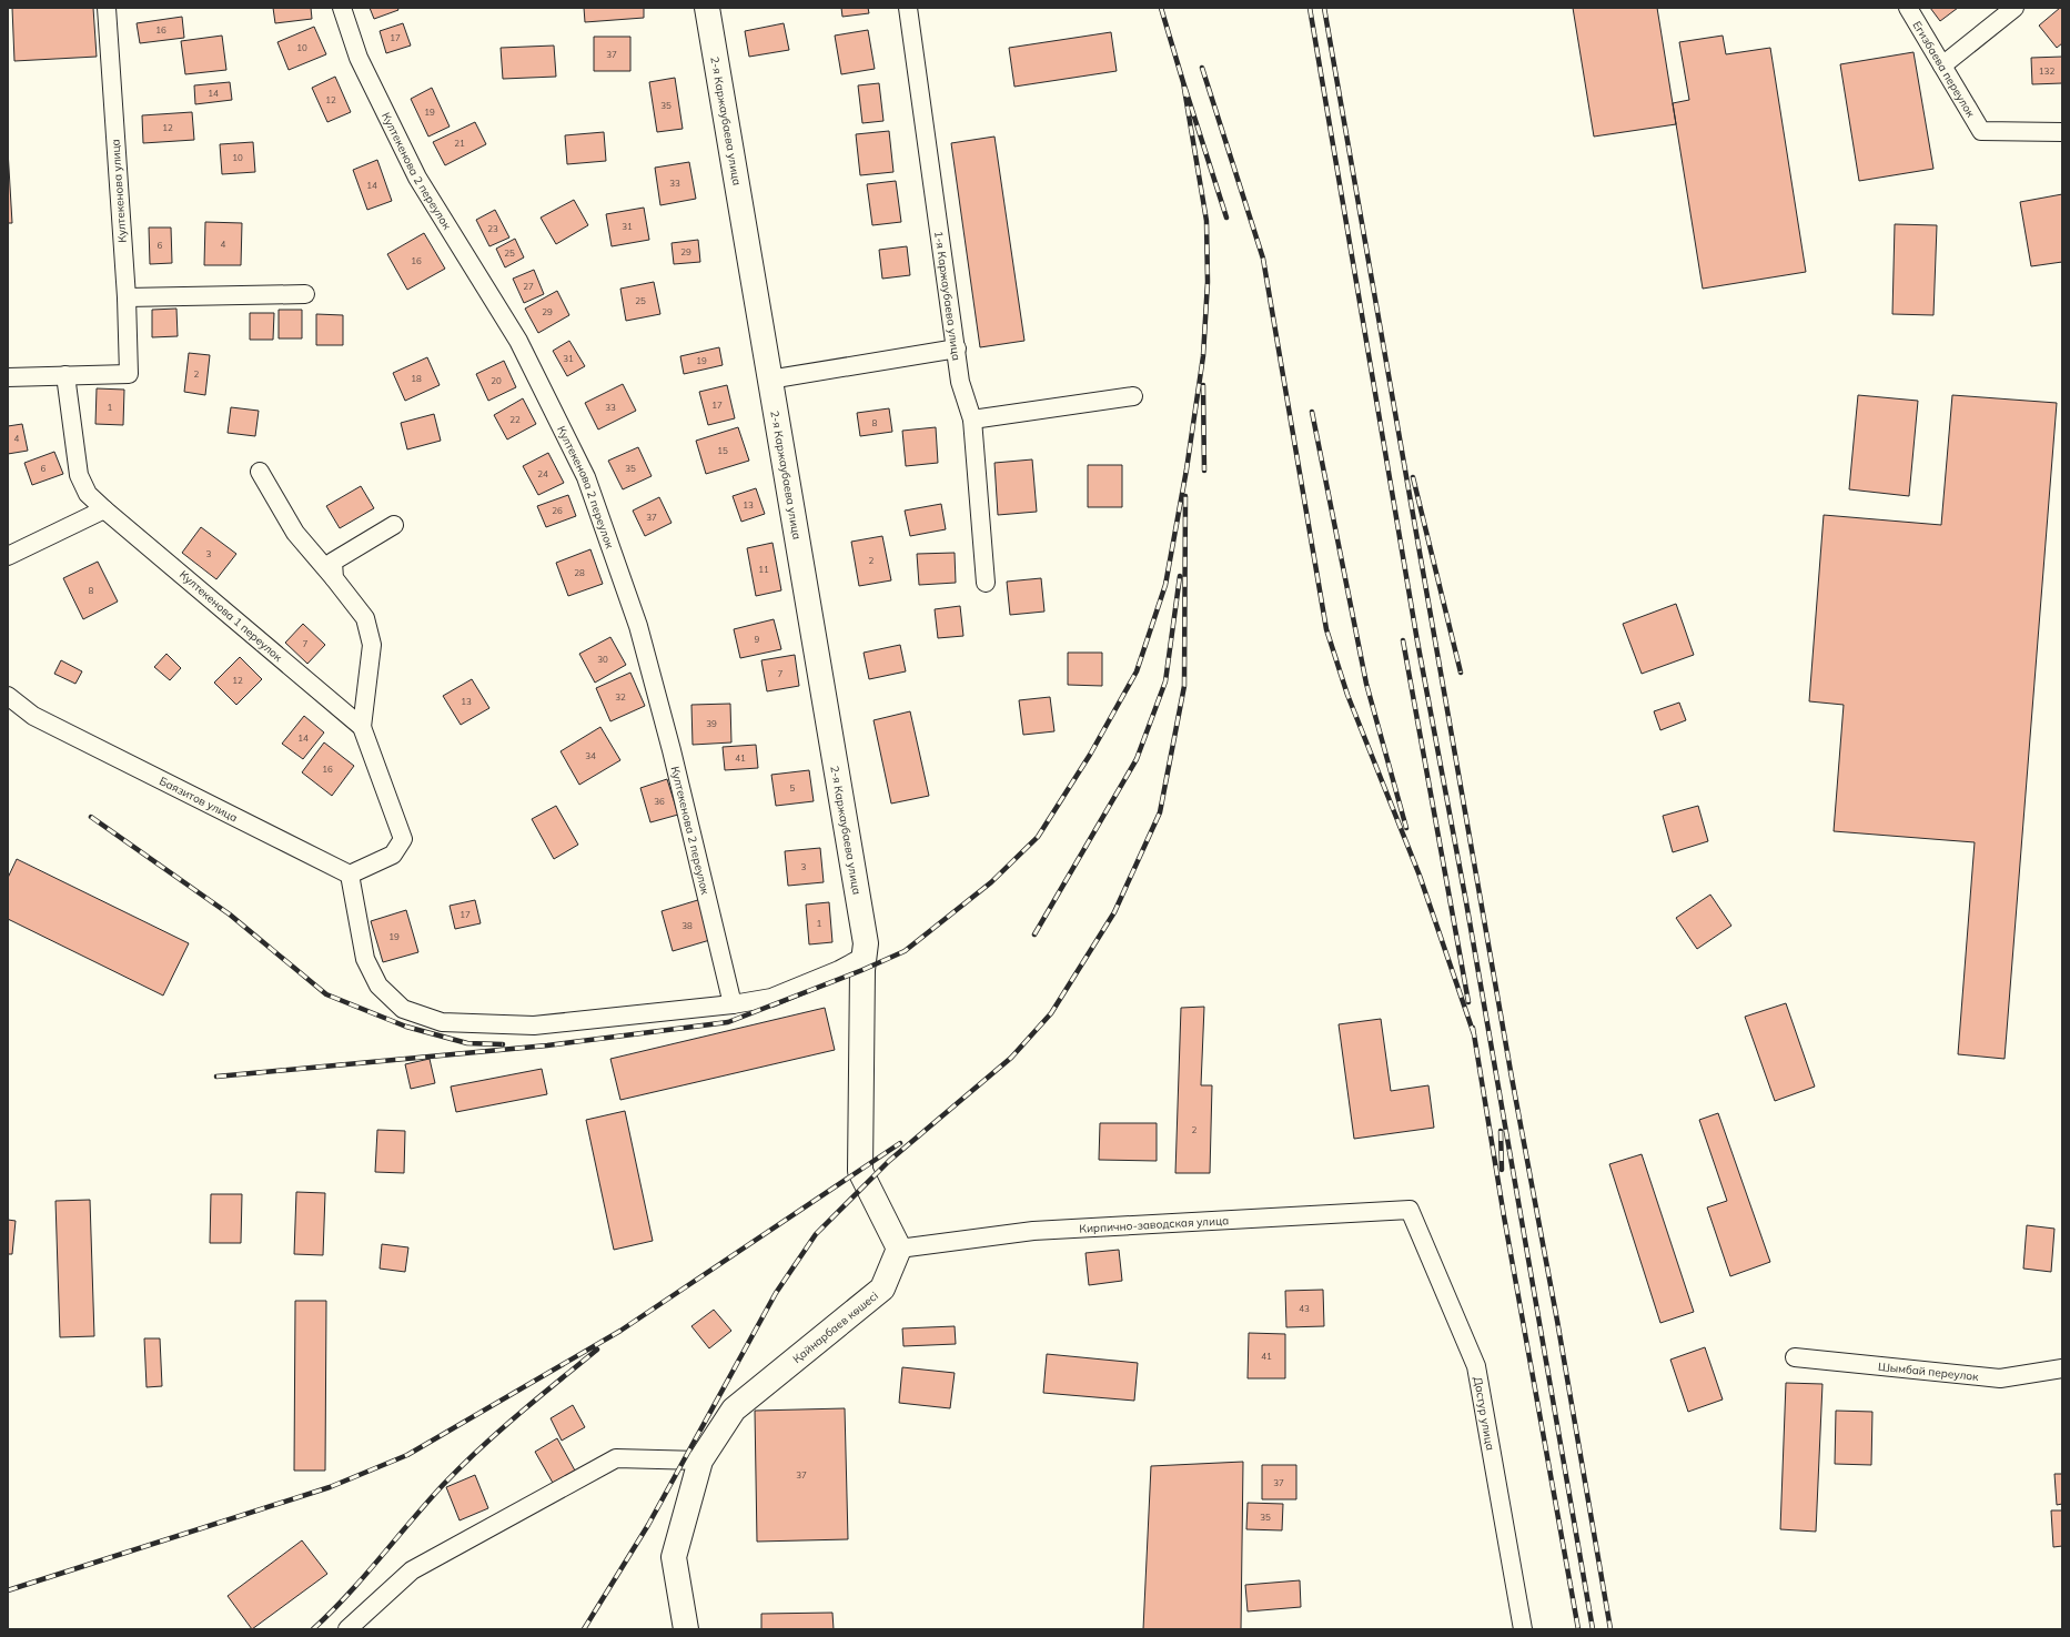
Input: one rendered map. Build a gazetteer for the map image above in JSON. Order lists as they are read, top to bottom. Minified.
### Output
{"streets":{"street":["Егизбаева переулок","2-я Каржаубаева улица","Култекенова 2 переулок","Култекенова улица","1-я Каржаубаева улица","Култекенова 1 переулок","Баязитов улица","Кирпично-заводская улица","Қайнарбаев көшесі","Шымбай переулок","Дастур улица"]},"crossings":[["Култекенова улица","Култекенова 1 переулок"],["Култекенова 1 переулок","Баязитов улица"],["Кирпично-заводская улица","Қайнарбаев көшесі"],["Кирпично-заводская улица","Дастур улица"]],"house_numbers":["16","17","10","37","132","14","12","35","19","12","21","10","33","14","31","23","4","6","29","25","16","27","25","29","31","19","2","18","20","17","1","33","22","8","4","15","6","35","24","13","26","37","3","2","11","28","8","9","7","30","7","12","32","13","39","14","34","41","16","5","36","3","17","1","38","19","2","43","41","37","37","35"]}
